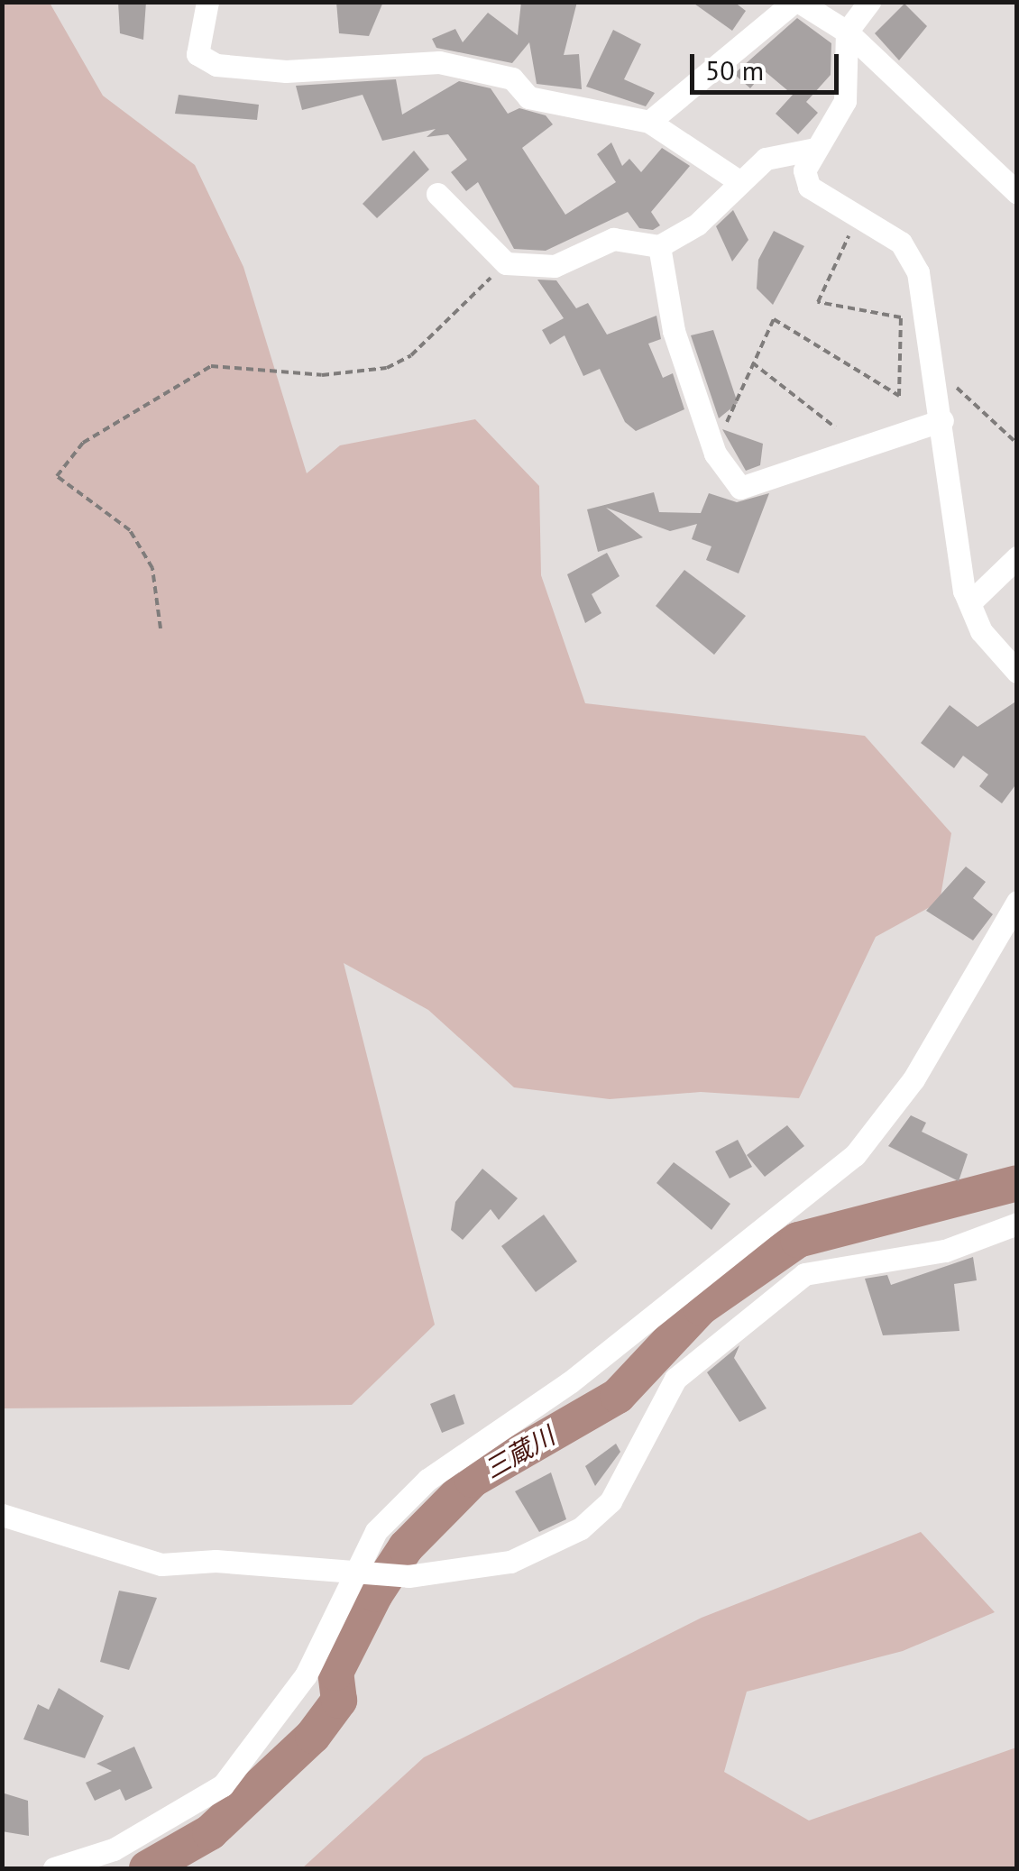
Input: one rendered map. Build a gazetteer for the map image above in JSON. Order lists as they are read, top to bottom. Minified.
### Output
{"water":["三蔵川"],"scale_bar":"50 m"}
